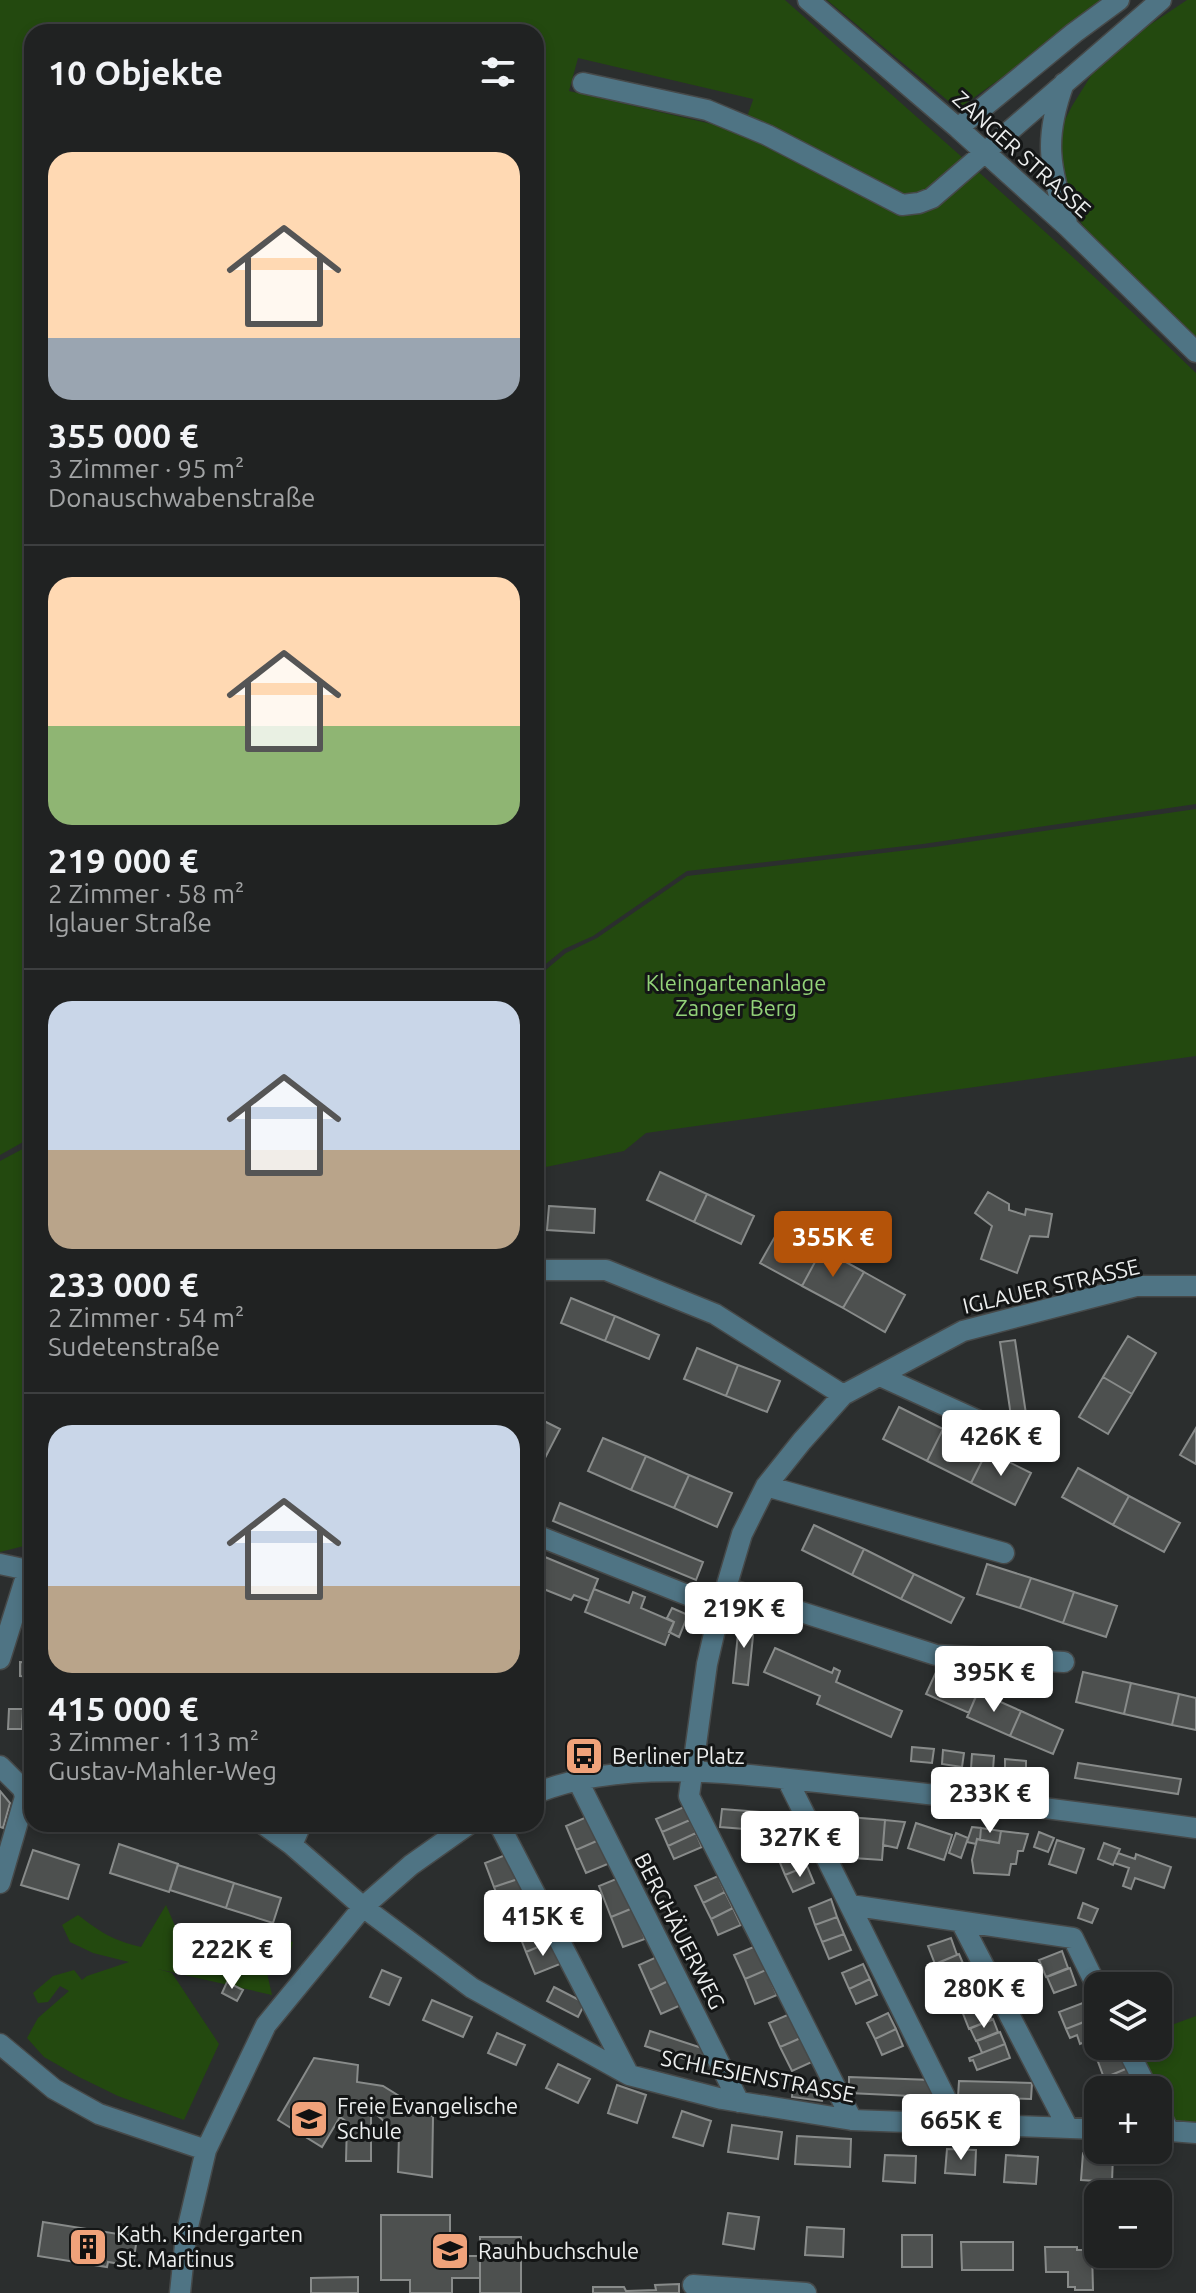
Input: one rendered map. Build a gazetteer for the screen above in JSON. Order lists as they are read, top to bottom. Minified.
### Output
{"streets":{"street":["ZANGER STRASSE","IGLAUER STRASSE","BERGHÄUERWEG","SCHLESIENSTRASSE"]},"crossings":[["IGLAUER STRASSE","SCHLESIENSTRASSE"],["BERGHÄUERWEG","SCHLESIENSTRASSE"]],"parks":["Kleingartenanlage Zanger Berg"],"places":{"bus stop":["Berliner Platz"],"school or university":["Freie Evangelische Schule","Rauhbuchschule"],"building":["Kath. Kindergarten St. Martinus"]},"page":{"heading":"10 Objekte","list":[{"name":"355 000 €","note":"3 Zimmer · 95 m² · Donauschwabenstraße"},{"name":"219 000 €","note":"2 Zimmer · 58 m² · Iglauer Straße"},{"name":"233 000 €","note":"2 Zimmer · 54 m² · Sudetenstraße"},{"name":"415 000 €","note":"3 Zimmer · 113 m² · Gustav-Mahler-Weg"}],"price":["355K €","426K €","219K €","395K €","233K €","327K €","415K €","222K €","280K €","665K €"],"map_buttons":["+","−"]}}
